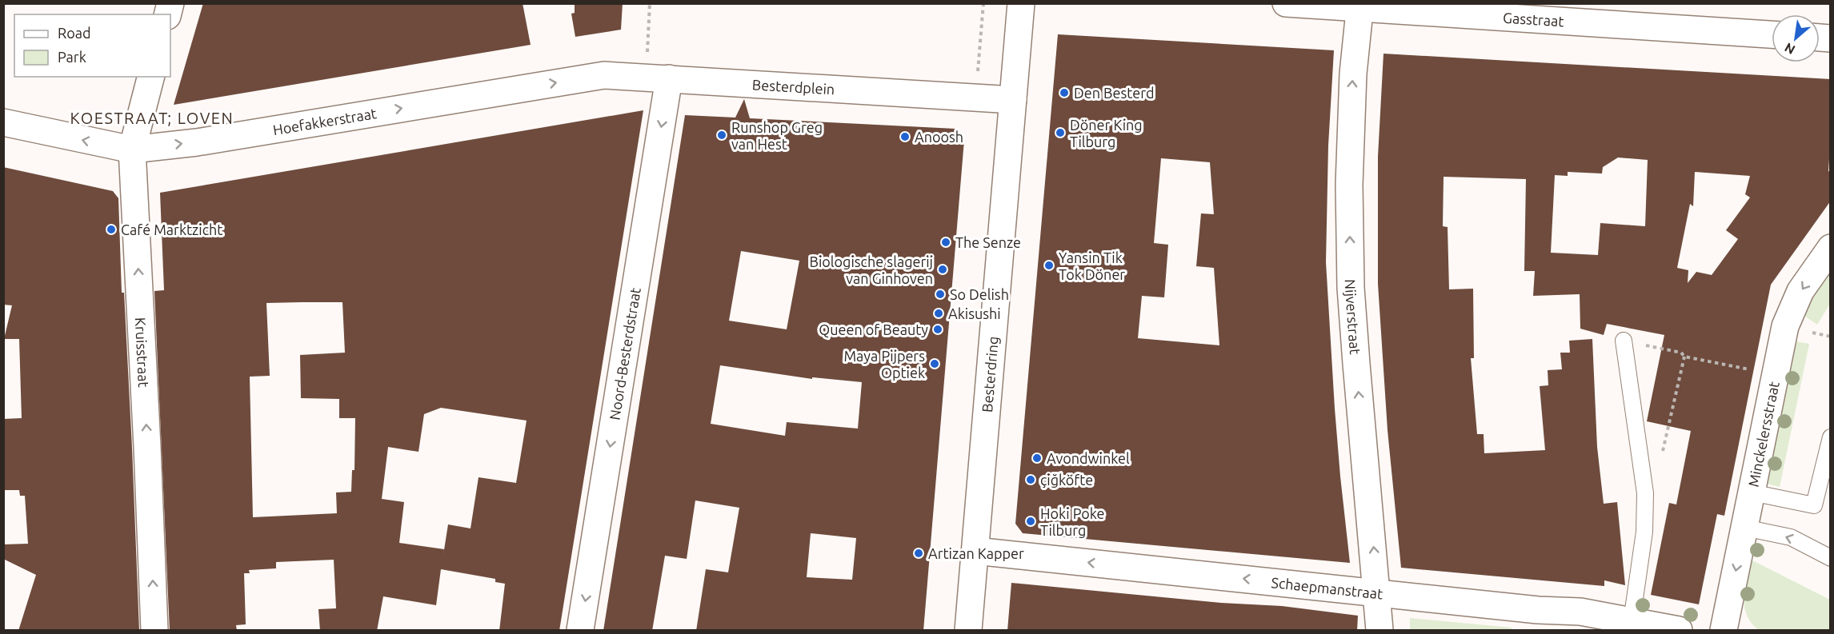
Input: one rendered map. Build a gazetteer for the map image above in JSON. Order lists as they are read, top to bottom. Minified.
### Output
{"streets":{"street":["Gasstraat","Besterdplein","Hoefakkerstraat","Nijverstraat","Kruisstraat","Noord-Besterdstraat","Besterdring","Minckelersstraat","Schaepmanstraat"]},"crossings":[["Gasstraat","Nijverstraat"],["Besterdplein","Hoefakkerstraat"],["Besterdplein","Noord-Besterdstraat"],["Besterdplein","Besterdring"],["Hoefakkerstraat","Kruisstraat"],["Hoefakkerstraat","Noord-Besterdstraat"],["Nijverstraat","Schaepmanstraat"],["Besterdring","Schaepmanstraat"]],"one_way":["Nijverstraat","Kruisstraat","Noord-Besterdstraat","Minckelersstraat","Schaepmanstraat"],"districts":["KOESTRAAT; LOVEN"],"places":["Den Besterd","Döner King Tilburg","Runshop Greg van Hest","Anoosh","Café Marktzicht","The Senze","Yansin Tik Tok Döner","Biologische slagerij van Ginhoven","So Delish","Akisushi","Queen of Beauty","Maya Pijpers Optiek","Avondwinkel","çiğköfte","Hoki Poke Tilburg","Artizan Kapper"],"legend":["Road","Park"],"north":"bottom left"}
